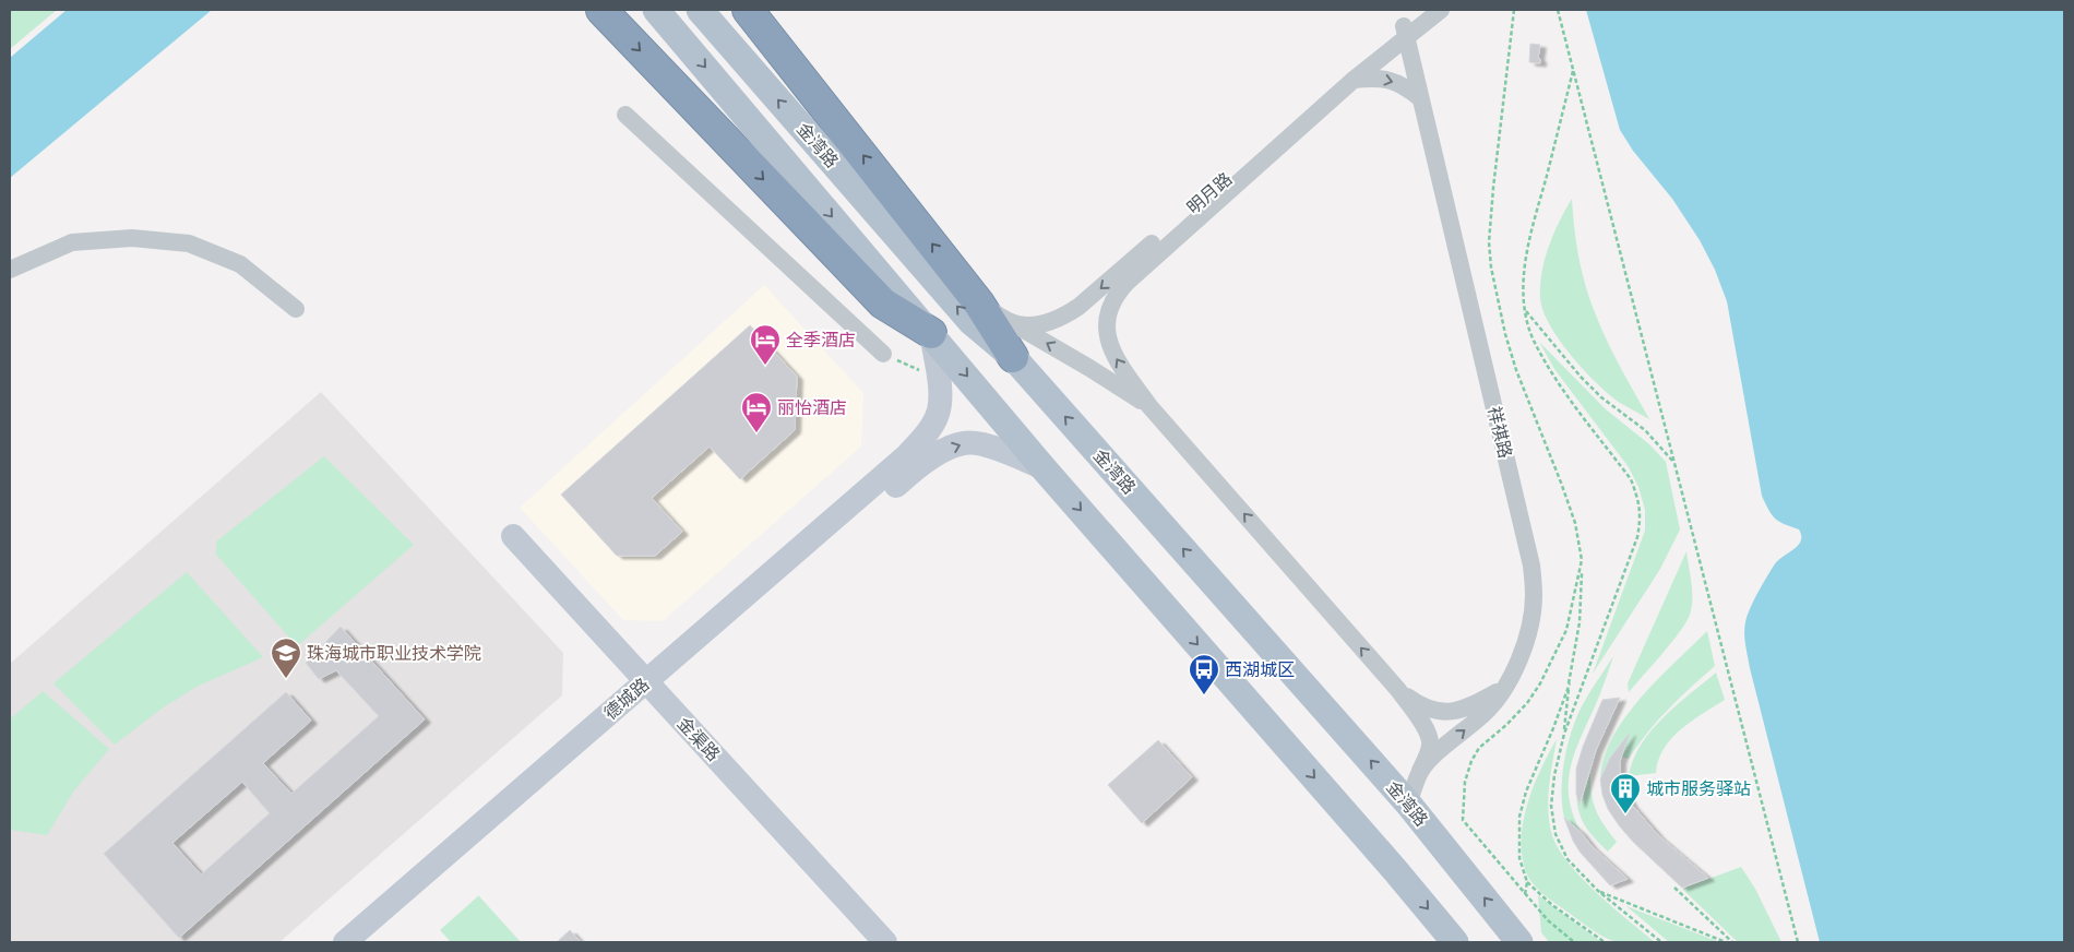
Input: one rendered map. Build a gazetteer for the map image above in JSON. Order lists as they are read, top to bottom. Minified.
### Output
{"streets":{"main road":["金湾路"],"street":["明月路","祥祺路","德城路","金渠路"]},"crossings":[["金湾路","祥祺路"],["明月路","祥祺路"],["德城路","金渠路"]],"places":{"hotel":["全季酒店","丽怡酒店"],"school or university":["珠海城市职业技术学院"],"bus stop":["西湖城区"],"building":["城市服务驿站"]}}
